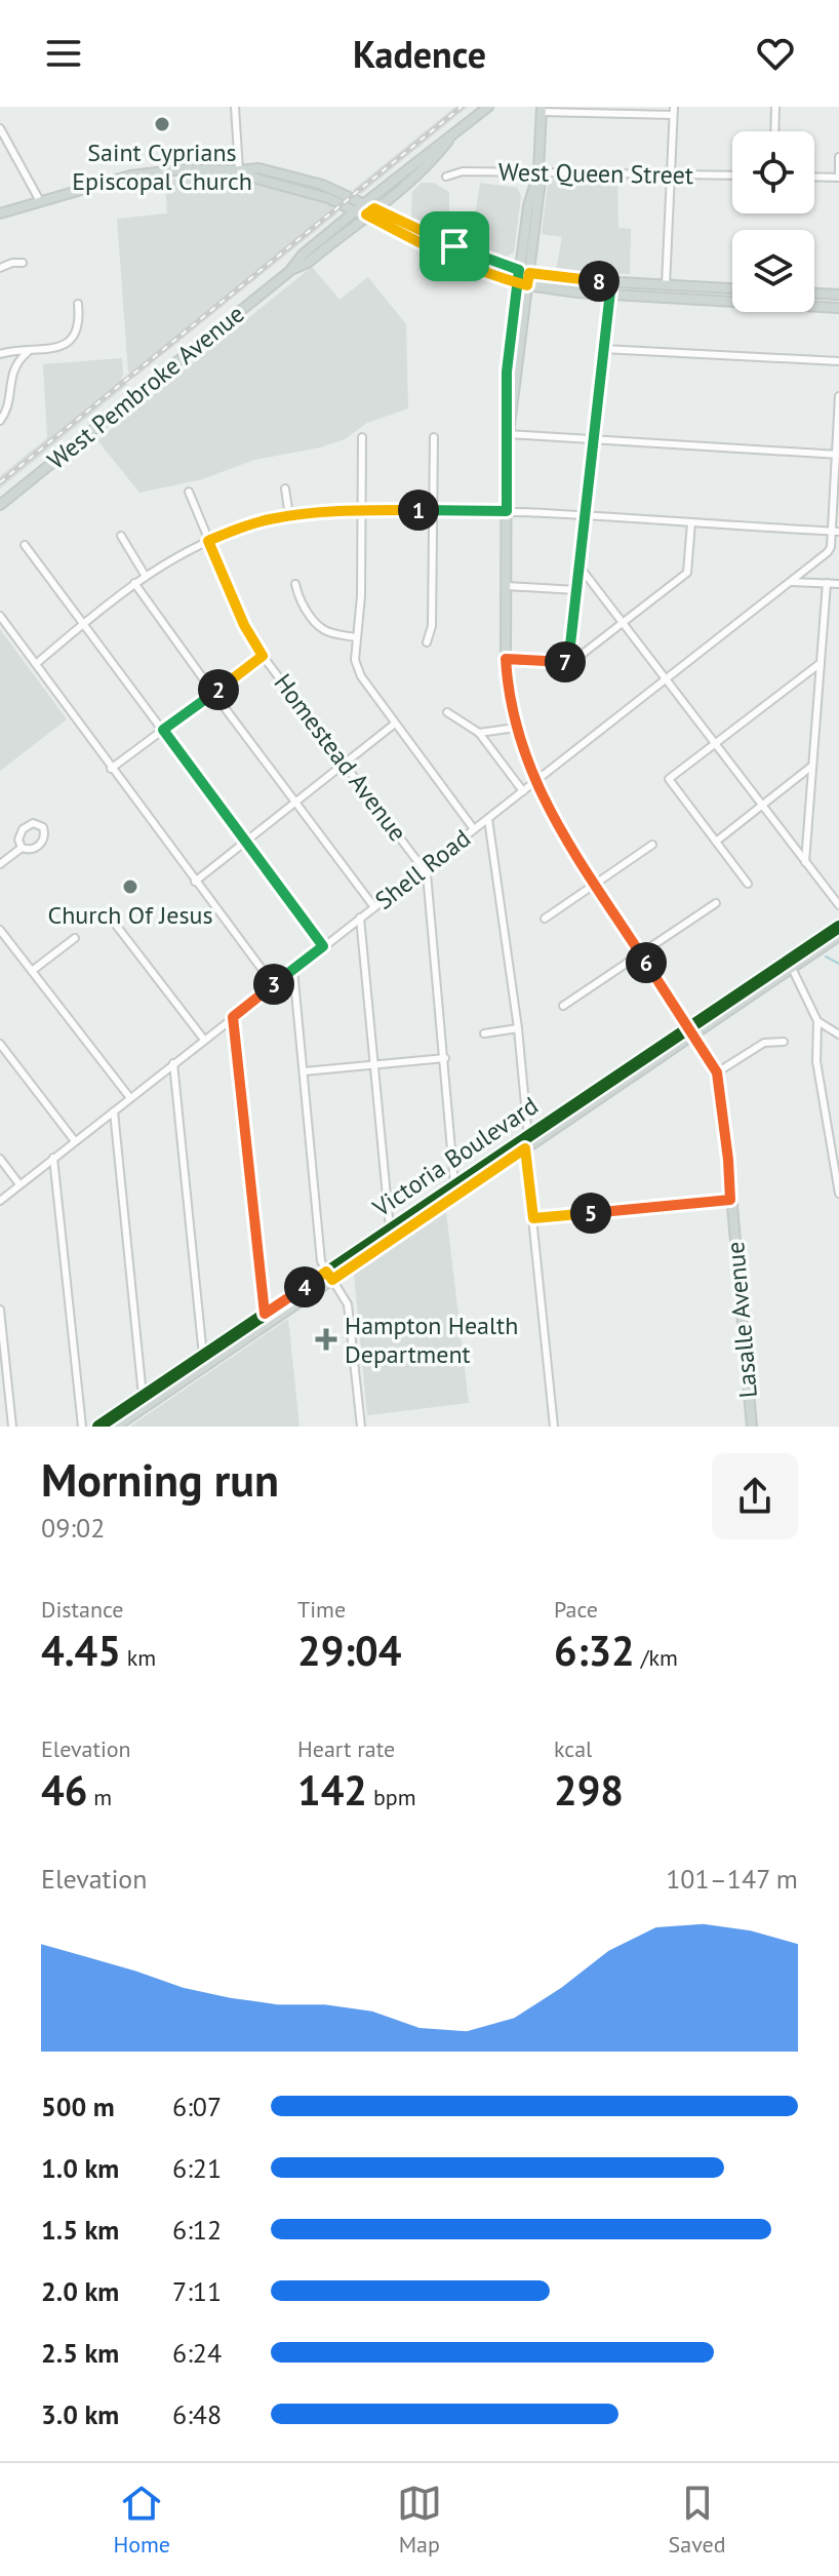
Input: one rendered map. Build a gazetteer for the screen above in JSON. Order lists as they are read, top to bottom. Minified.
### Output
{"streets":{"main road":["West Pembroke Avenue","Victoria Boulevard","Lasalle Avenue"],"street":["West Queen Street","Homestead Avenue","Shell Road"]},"crossings":[["West Queen Street","Lasalle Avenue"],["Homestead Avenue","Shell Road"],["Homestead Avenue","Victoria Boulevard"],["Shell Road","Lasalle Avenue"],["Victoria Boulevard","Lasalle Avenue"]],"places":{"other":["Saint Cyprians Episcopal Church","Church Of Jesus"],"health":["Hampton Health Department"]},"page":{"header":"Kadence","pins":["8","1","7","2","6","3","5","4"],"heading":["Morning run","09:02"],"stats":[["Distance","4.45 km"],["Time","29:04"],["Pace","6:32 /km"],["Elevation","46 m"],["Heart rate","142 bpm"],["kcal","298"]],"chart":["Elevation","101–147 m"],"list":[{"name":"500 m","note":"6:07"},{"name":"1.0 km","note":"6:21"},{"name":"1.5 km","note":"6:12"},{"name":"2.0 km","note":"7:11"},{"name":"2.5 km","note":"6:24"},{"name":"3.0 km","note":"6:48"}],"tabs":["Home","Map","Saved"]}}
